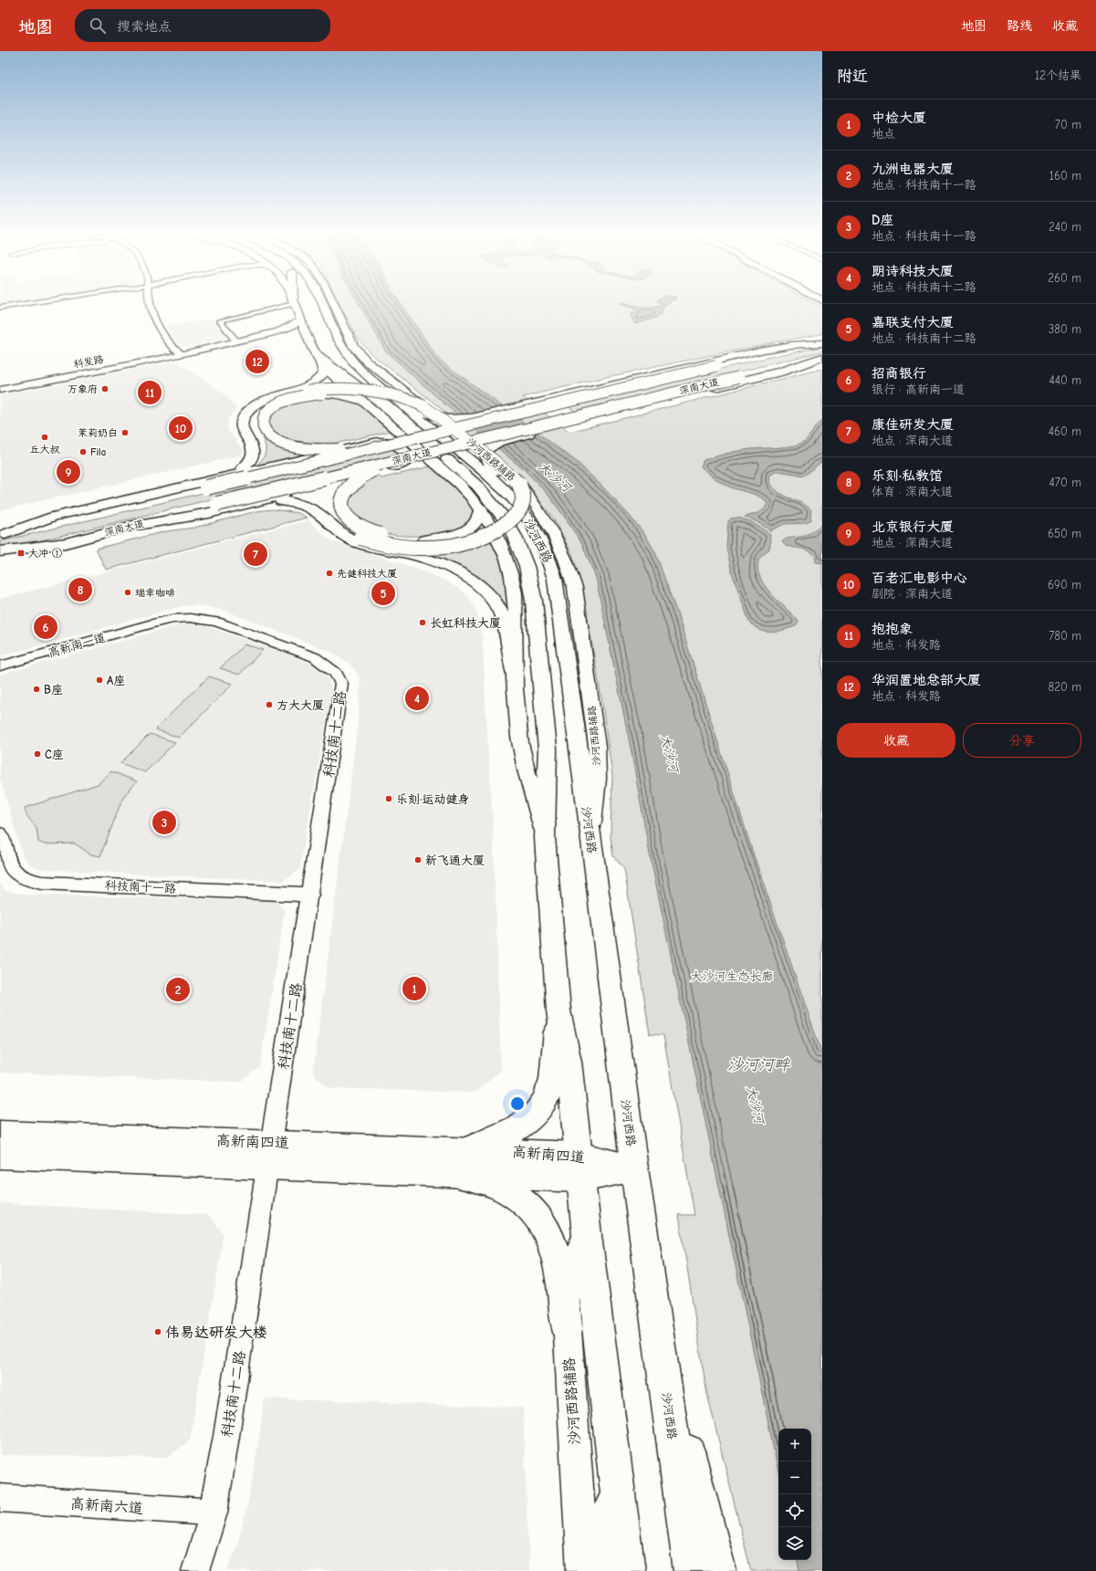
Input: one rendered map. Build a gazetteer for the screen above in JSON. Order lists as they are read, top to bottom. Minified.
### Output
{"streets":{"main road":["深南大道","沙河西路辅路","沙河西路","高新南四道"],"street":["科发路","高新南一道","科技南十二路","科技南十一路","高新南六道"]},"crossings":[["沙河西路辅路","沙河西路"],["沙河西路","高新南四道"],["高新南一道","科技南十二路"],["科技南十二路","科技南十一路"],["科技南十二路","高新南四道"],["科技南十二路","高新南六道"]],"water":["大沙河","沙河河畔"],"parks":["大沙河生态长廊"],"places":{"other":["万象府","茉莉奶白","丘大叔","Fila","先健科技大厦","瑞幸咖啡","长虹科技大厦","A座","B座","方大大厦","C座","乐刻·运动健身","新飞通大厦","伟易达研发大楼"],"transit":["大冲 ①"]},"page":{"header":"地图","search":"搜索地点","nav":["地图","路线","收藏"],"heading":["附近","12个结果"],"list":[{"mark":"1","name":"中检大厦","note":"地点","value":"70 m"},{"mark":"2","name":"九洲电器大厦","note":"地点 · 科技南十一路","value":"160 m"},{"mark":"3","name":"D座","note":"地点 · 科技南十一路","value":"240 m"},{"mark":"4","name":"朗诗科技大厦","note":"地点 · 科技南十二路","value":"260 m"},{"mark":"5","name":"嘉联支付大厦","note":"地点 · 科技南十二路","value":"380 m"},{"mark":"6","name":"招商银行","note":"银行 · 高新南一道","value":"440 m"},{"mark":"7","name":"康佳研发大厦","note":"地点 · 深南大道","value":"460 m"},{"mark":"8","name":"乐刻·私教馆","note":"体育 · 深南大道","value":"470 m"},{"mark":"9","name":"北京银行大厦","note":"地点 · 深南大道","value":"650 m"},{"mark":"10","name":"百老汇电影中心","note":"剧院 · 深南大道","value":"690 m"},{"mark":"11","name":"抱抱象","note":"地点 · 科发路","value":"780 m"},{"mark":"12","name":"华润置地总部大厦","note":"地点 · 科发路","value":"820 m"}],"pins":["12","11","10","9","7","8","5","6","4","3","1","2"],"buttons":["收藏","分享"],"map_buttons":["+","−"]}}
